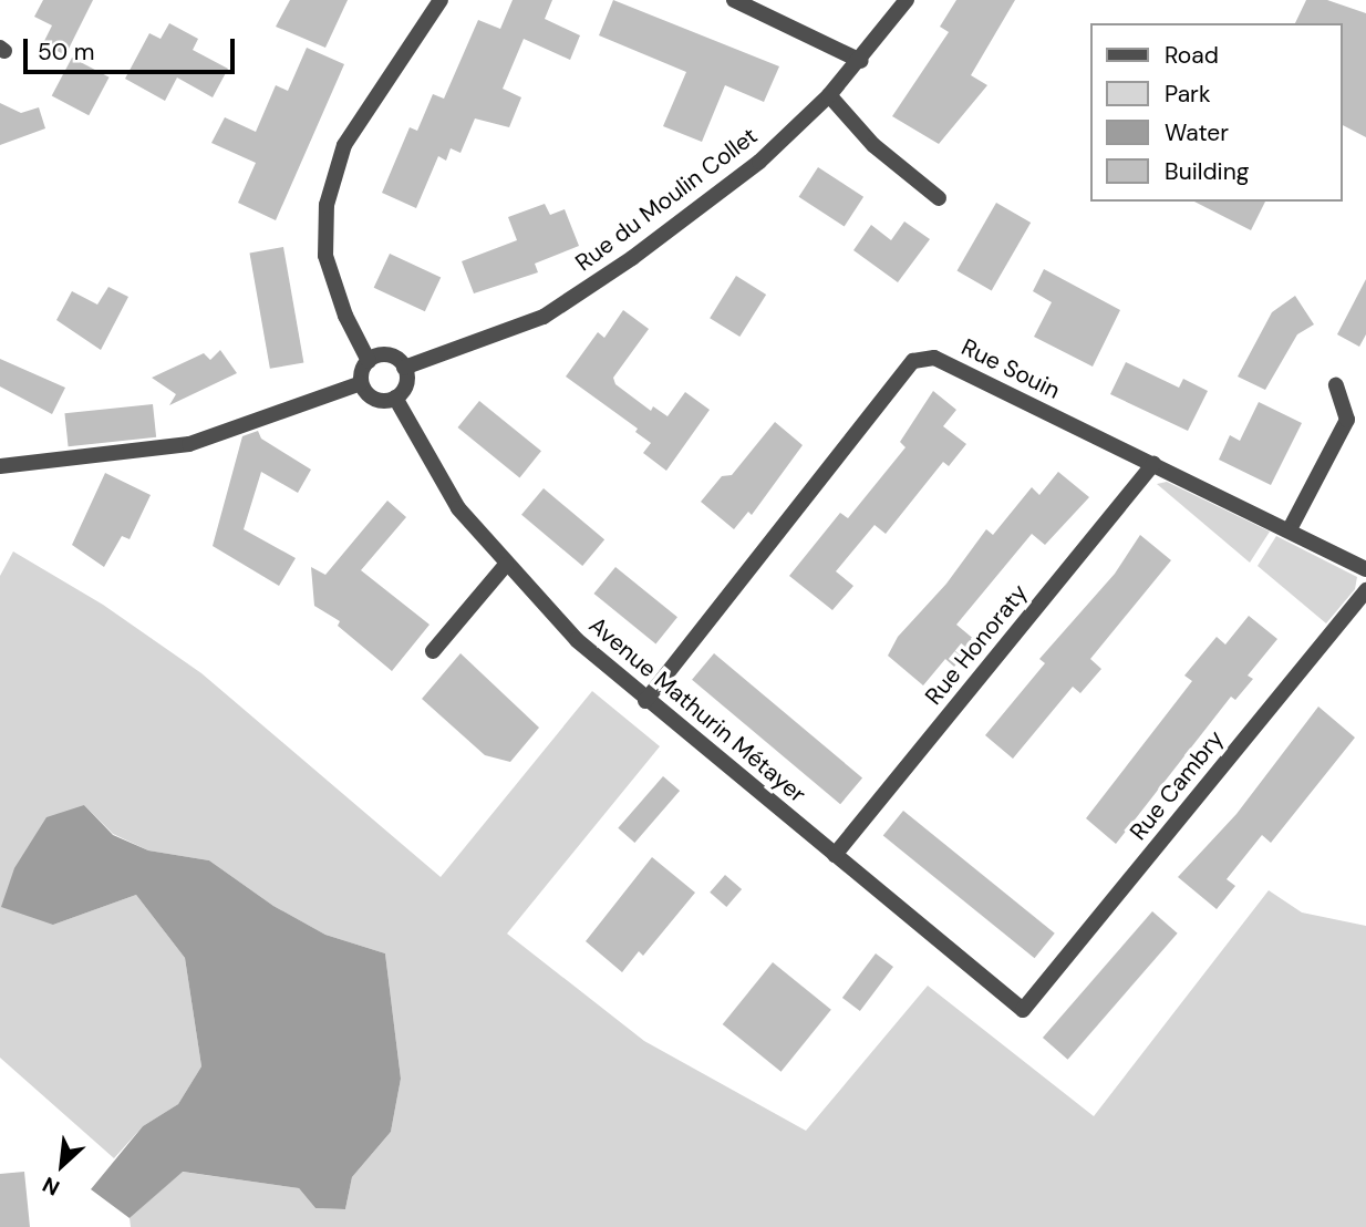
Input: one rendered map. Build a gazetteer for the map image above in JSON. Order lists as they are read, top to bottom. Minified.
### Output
{"streets":{"street":["Rue du Moulin Collet","Rue Souin","Rue Honoraty","Avenue Mathurin Métayer","Rue Cambry"]},"crossings":[["Rue du Moulin Collet","Avenue Mathurin Métayer"],["Rue Souin","Rue Honoraty"],["Rue Souin","Avenue Mathurin Métayer"],["Rue Honoraty","Avenue Mathurin Métayer"],["Avenue Mathurin Métayer","Rue Cambry"]],"legend":["Road","Park","Water","Building"],"scale_bar":"50 m","north":"bottom left"}
